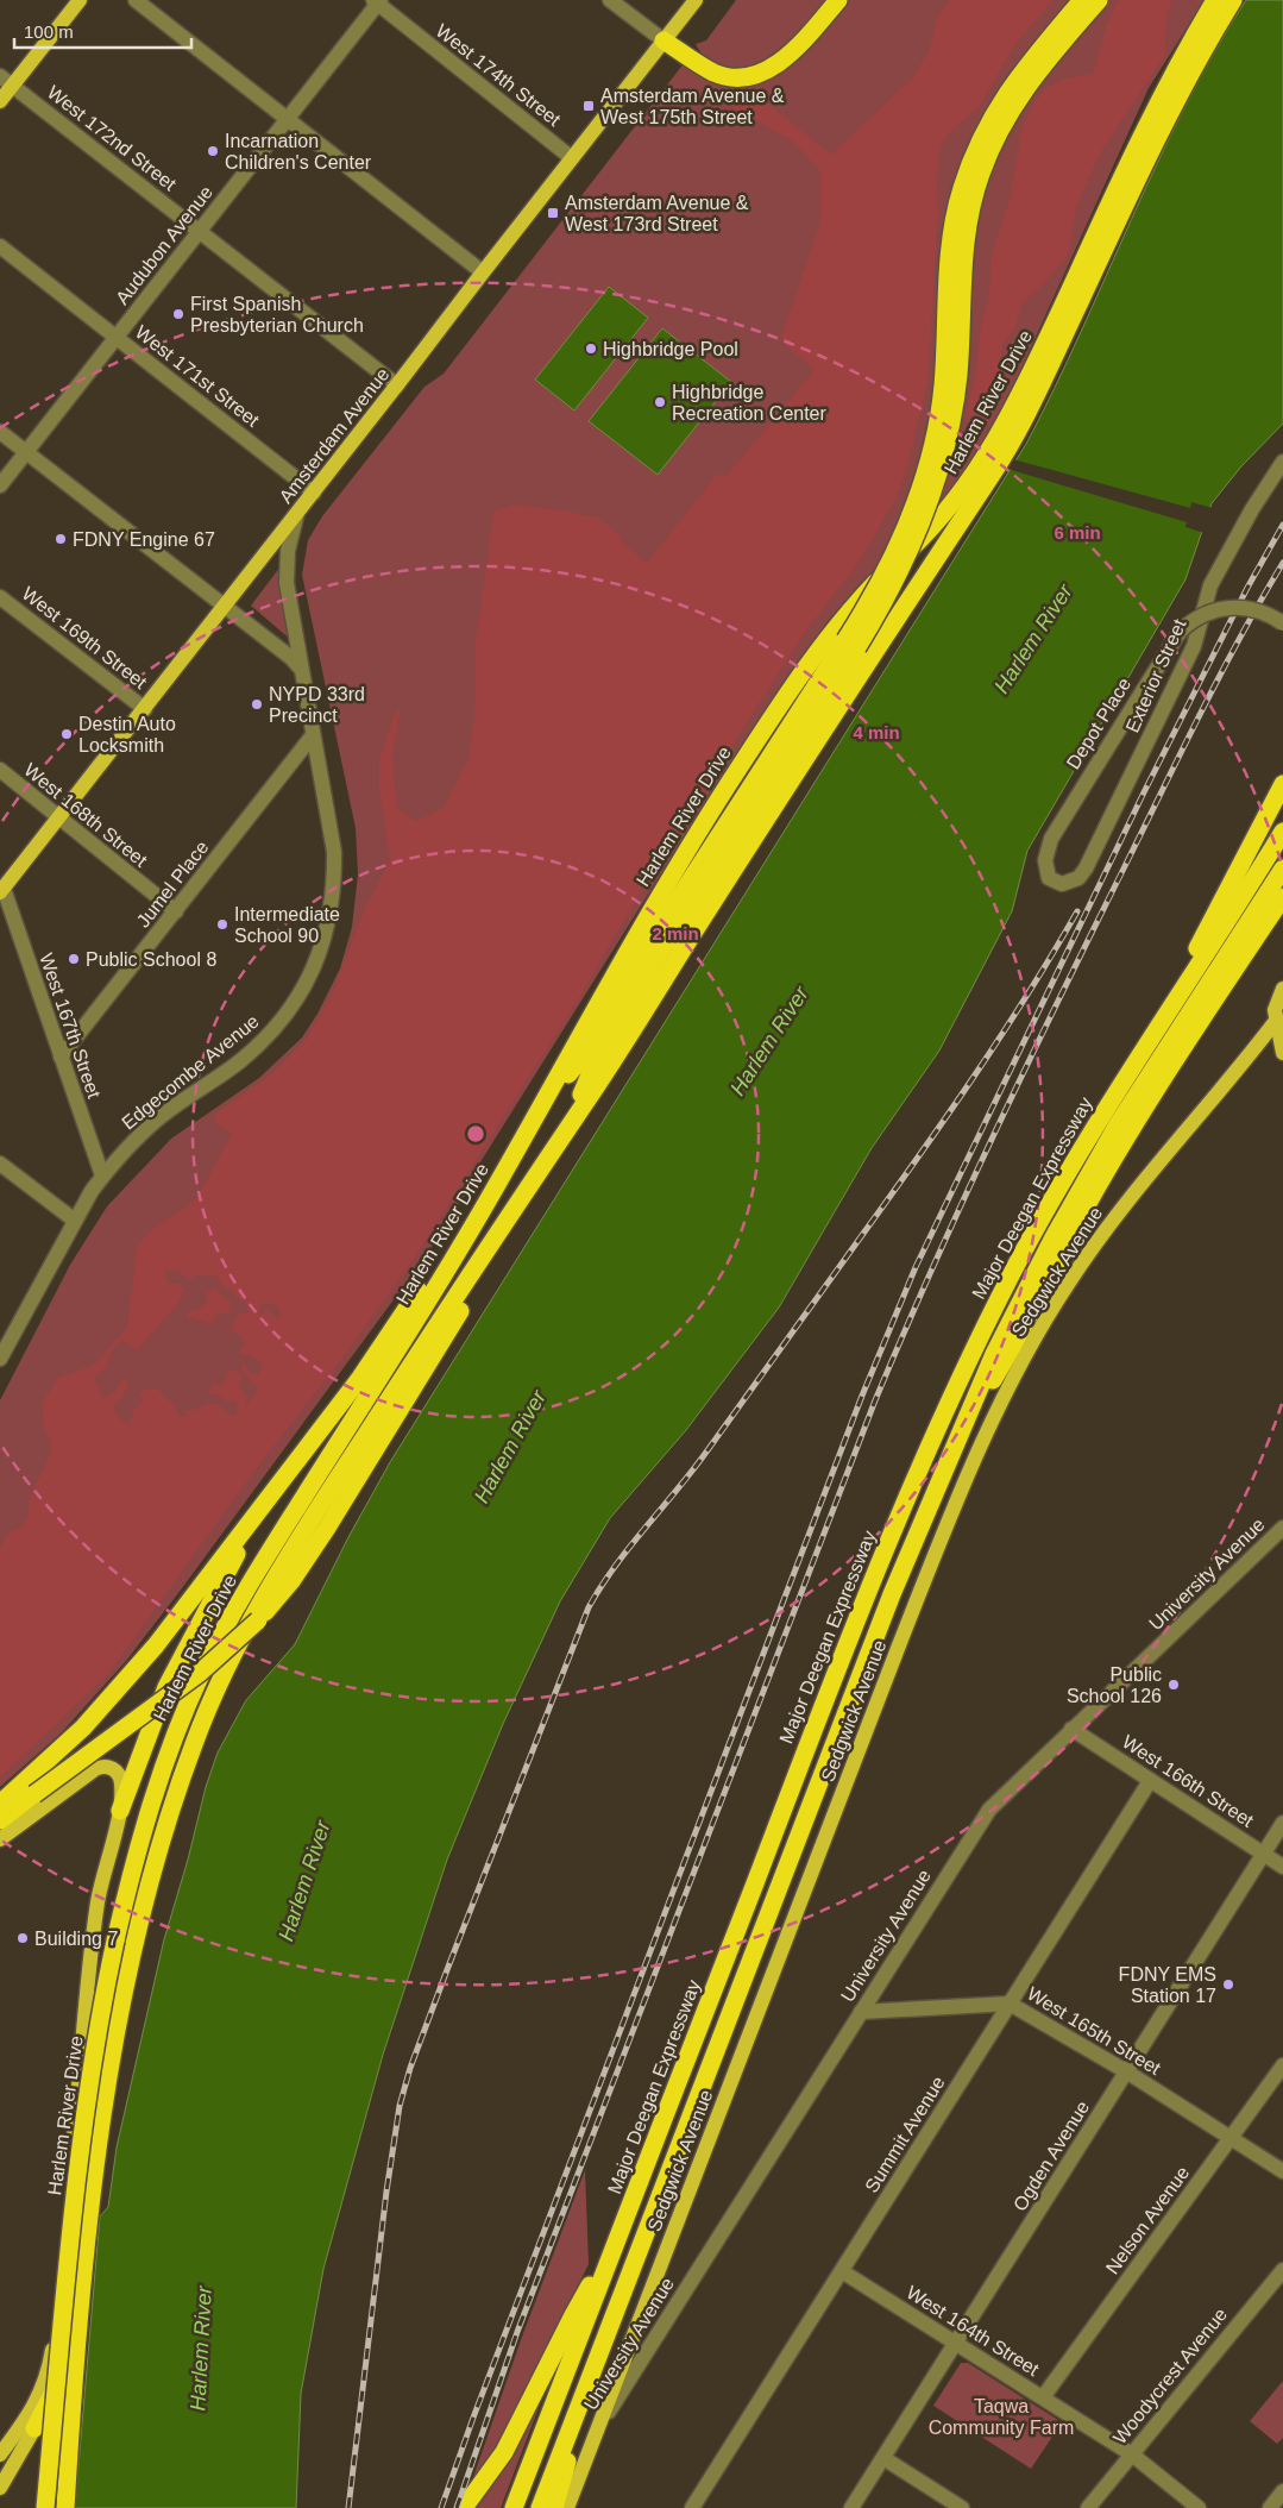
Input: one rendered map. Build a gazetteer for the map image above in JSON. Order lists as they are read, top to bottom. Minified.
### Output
{"streets":{"highway":["Harlem River Drive","Major Deegan Expressway"],"main road":["Amsterdam Avenue","Sedgwick Avenue"],"street":["West 174th Street","West 172nd Street","Audubon Avenue","West 171st Street","West 169th Street","Exterior Street","Depot Place","West 168th Street","Jumel Place","West 167th Street","Edgecombe Avenue","University Avenue","West 166th Street","West 165th Street","Summit Avenue","Ogden Avenue","Nelson Avenue","West 164th Street","Woodycrest Avenue"]},"crossings":[["West 174th Street","Audubon Avenue"],["West 174th Street","Amsterdam Avenue"],["West 172nd Street","Audubon Avenue"],["West 172nd Street","Amsterdam Avenue"],["Audubon Avenue","West 171st Street"],["West 171st Street","Amsterdam Avenue"],["Amsterdam Avenue","West 169th Street"],["Amsterdam Avenue","West 168th Street"],["Amsterdam Avenue","West 167th Street"],["Amsterdam Avenue","Edgecombe Avenue"],["Exterior Street","Depot Place"],["West 168th Street","Jumel Place"],["Jumel Place","West 167th Street"],["Jumel Place","Edgecombe Avenue"],["West 167th Street","Edgecombe Avenue"],["Sedgwick Avenue","University Avenue"],["University Avenue","West 166th Street"],["University Avenue","West 165th Street"],["West 166th Street","Summit Avenue"],["West 166th Street","Ogden Avenue"],["West 165th Street","Summit Avenue"],["West 165th Street","Ogden Avenue"],["West 165th Street","Nelson Avenue"],["Summit Avenue","West 164th Street"],["Ogden Avenue","West 164th Street"],["Nelson Avenue","West 164th Street"],["West 164th Street","Woodycrest Avenue"]],"water":["Harlem River"],"parks":["Taqwa Community Farm"],"places":{"transit":["Amsterdam Avenue & West 175th Street","Amsterdam Avenue & West 173rd Street"],"other":["Incarnation Children's Center","First Spanish Presbyterian Church","Highbridge Pool","Highbridge Recreation Center","FDNY Engine 67","NYPD 33rd Precinct","Destin Auto Locksmith","Intermediate School 90","Public School 8","Public School 126","Building 7","FDNY EMS Station 17"]},"scale_bar":"100 m","rings":["6 min","4 min","2 min"]}
